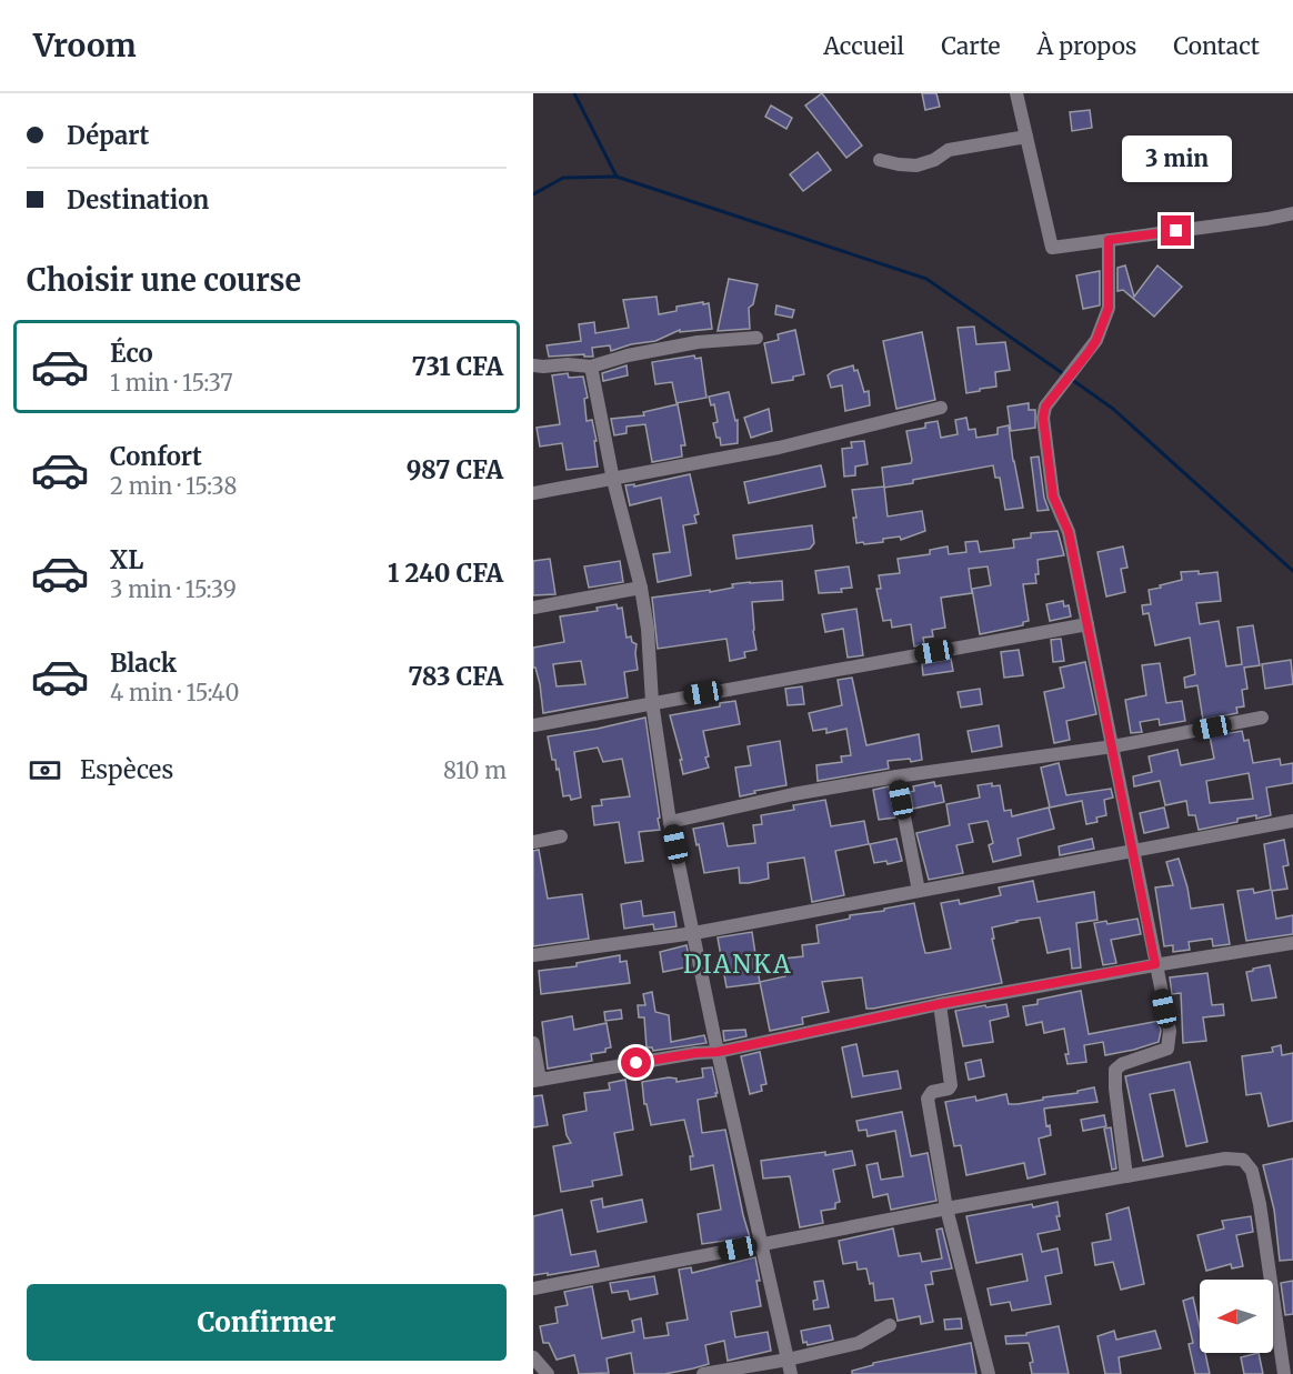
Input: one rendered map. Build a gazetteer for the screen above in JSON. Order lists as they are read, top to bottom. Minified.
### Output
{"districts":["DIANKA"],"north":"left","page":{"header":"Vroom","nav":["Accueil","Carte","À propos","Contact"],"banner":["Départ","Destination"],"bubble":"3 min","heading":"Choisir une course","list":[{"name":"Éco","note":"1 min · 15:37","value":"731 CFA"},{"name":"Confort","note":"2 min · 15:38","value":"987 CFA"},{"name":"XL","note":"3 min · 15:39","value":"1 240 CFA"},{"name":"Black","note":"4 min · 15:40","value":"783 CFA"}],"pay":["Espèces","810 m"],"buttons":"Confirmer"}}
